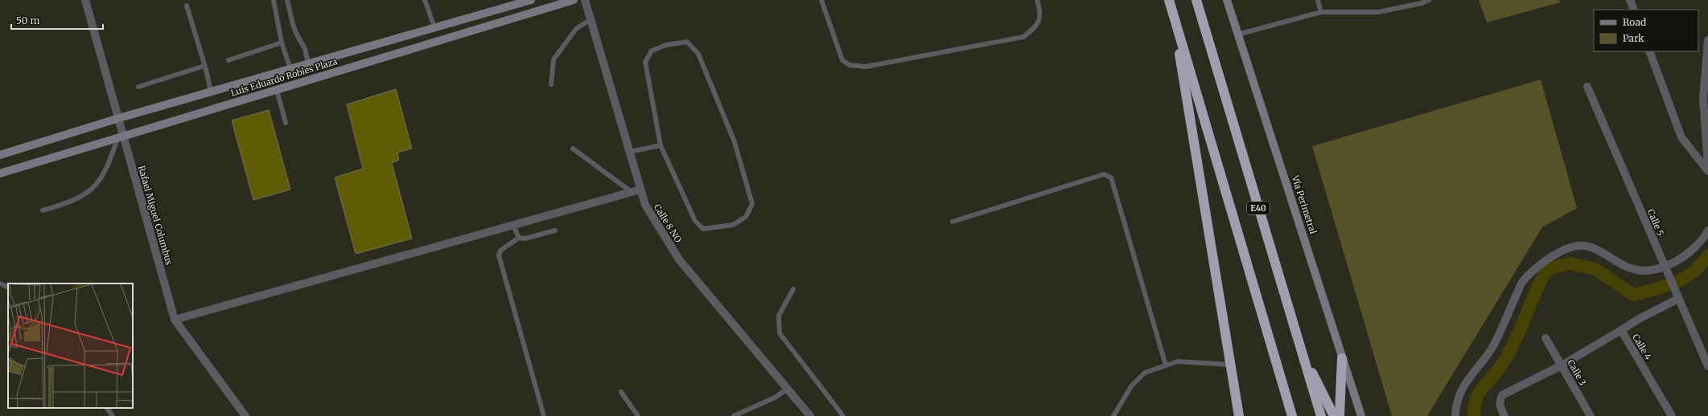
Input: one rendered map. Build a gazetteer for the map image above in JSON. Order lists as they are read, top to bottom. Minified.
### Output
{"streets":{"highway":["E40"],"street":["Luis Eduardo Robles Plaza","Vía Perimetral","Rafael Miguel Columbus","Calle 5","Calle 8 NO","Calle 4","Calle 3"]},"crossings":[["Luis Eduardo Robles Plaza","Rafael Miguel Columbus"],["Calle 4","Calle 3"]],"legend":["Road","Park"],"scale_bar":"50 m"}
